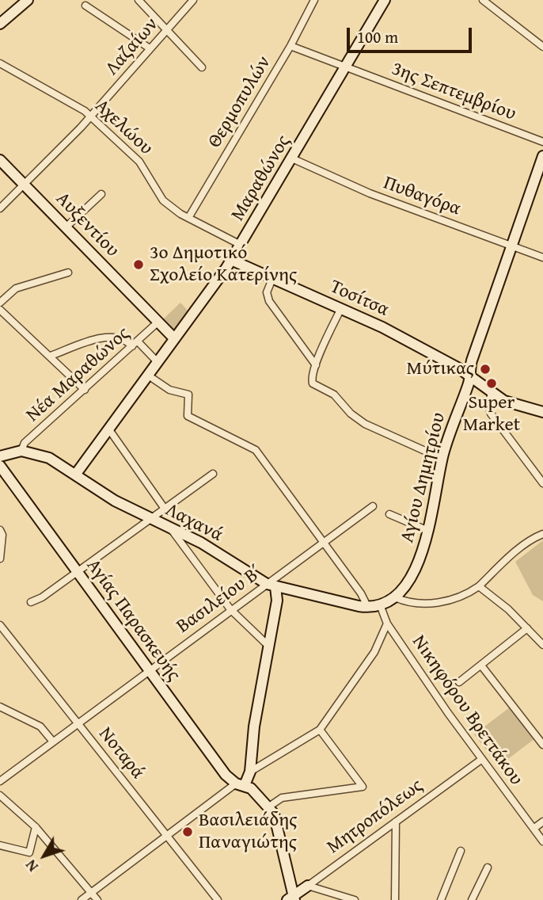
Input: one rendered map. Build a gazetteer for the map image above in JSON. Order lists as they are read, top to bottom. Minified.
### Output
{"streets":{"street":["Λαζαίων","3ης Σεπτεμβρίου","Θερμοπυλών","Αχελώου","Μαραθώνος","Πυθαγόρα","Αυξεντίου","Τοσίτσα","Νέα Μαραθώνος","Αγίου Δημητρίου","Λαχανά","Βασιλείου Β΄","Αγίας Παρασκευής","Νικηφόρου Βρεττάκου","Νοταρά","Μητροπόλεως"]},"crossings":[["Λαζαίων","Αχελώου"],["Λαζαίων","Αυξεντίου"],["3ης Σεπτεμβρίου","Θερμοπυλών"],["3ης Σεπτεμβρίου","Μαραθώνος"],["Θερμοπυλών","Αχελώου"],["Αχελώου","Μαραθώνος"],["Μαραθώνος","Πυθαγόρα"],["Μαραθώνος","Αυξεντίου"],["Μαραθώνος","Τοσίτσα"],["Μαραθώνος","Λαχανά"],["Πυθαγόρα","Αγίου Δημητρίου"],["Αυξεντίου","Νέα Μαραθώνος"],["Τοσίτσα","Αγίου Δημητρίου"],["Νέα Μαραθώνος","Λαχανά"],["Αγίου Δημητρίου","Λαχανά"],["Αγίου Δημητρίου","Νικηφόρου Βρεττάκου"],["Λαχανά","Βασιλείου Β΄"],["Λαχανά","Νικηφόρου Βρεττάκου"],["Βασιλείου Β΄","Αγίας Παρασκευής"],["Βασιλείου Β΄","Νοταρά"],["Νικηφόρου Βρεττάκου","Μητροπόλεως"]],"places":["3ο Δημοτικό Σχολείο Κατερίνης","Μύτικας","Super Market","Βασιλειάδης Παναγιώτης"],"scale_bar":"100 m","north":"bottom left"}
